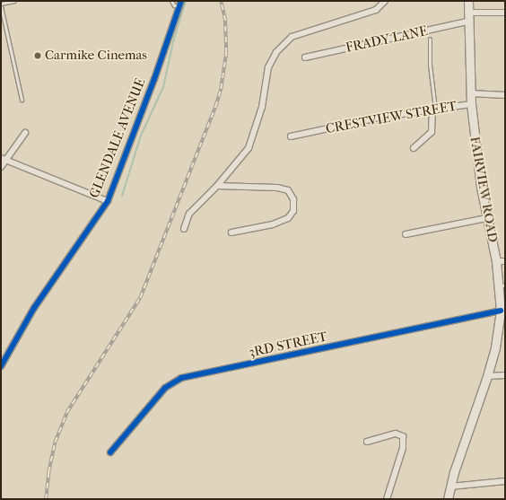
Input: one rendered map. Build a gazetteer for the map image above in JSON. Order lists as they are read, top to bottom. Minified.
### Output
{"streets":{"main road":["FAIRVIEW ROAD"],"street":["FRADY LANE","CRESTVIEW STREET","GLENDALE AVENUE","3RD STREET"]},"crossings":[["FRADY LANE","FAIRVIEW ROAD"],["CRESTVIEW STREET","FAIRVIEW ROAD"],["FAIRVIEW ROAD","3RD STREET"]],"places":["Carmike Cinemas"]}
